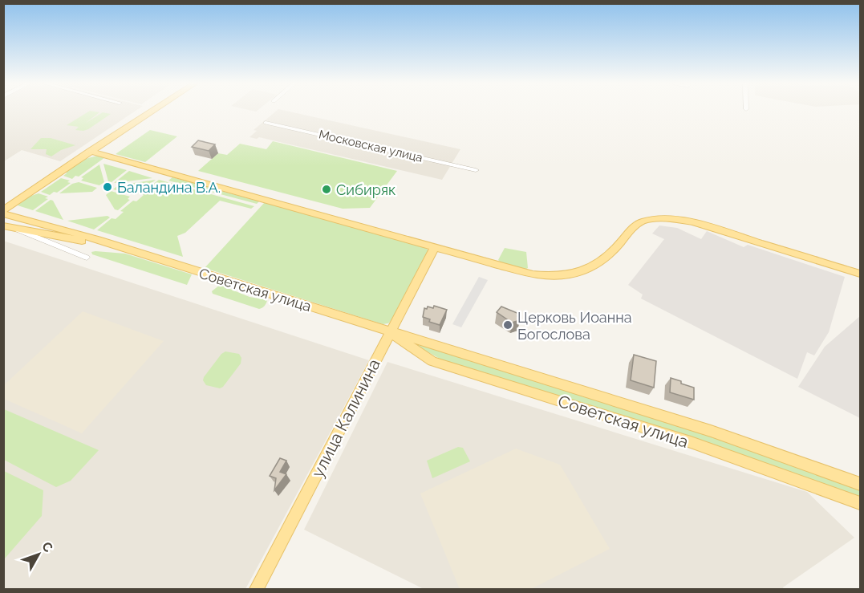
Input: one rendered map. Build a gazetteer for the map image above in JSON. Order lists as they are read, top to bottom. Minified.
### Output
{"streets":{"main road":["Советская улица","улица Калинина"],"street":["Московская улица"]},"crossings":[["Советская улица","улица Калинина"]],"places":["Баландина В.А.","Сибиряк","Церковь Иоанна Богослова"],"north":"top right"}
